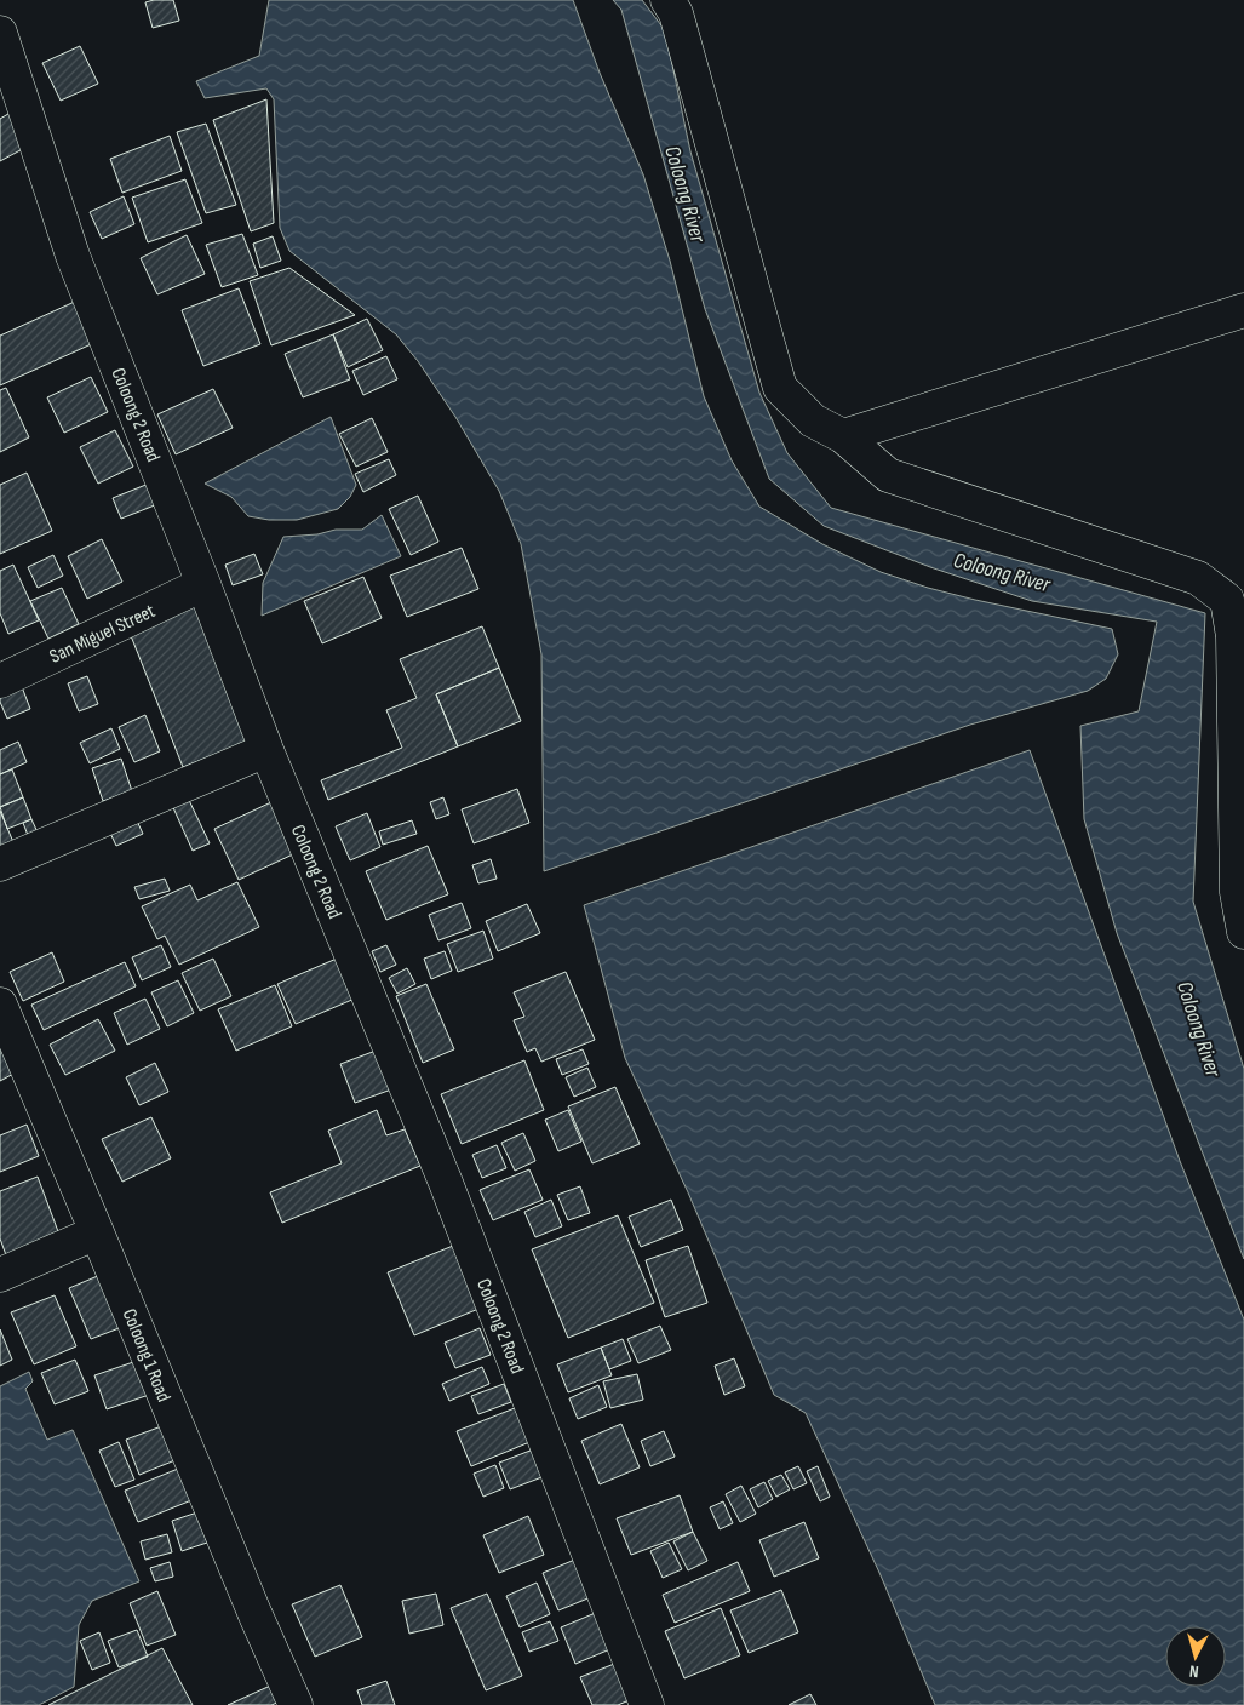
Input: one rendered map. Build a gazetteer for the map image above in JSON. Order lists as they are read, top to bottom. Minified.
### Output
{"streets":{"street":["Coloong 2 Road","San Miguel Street","Coloong 1 Road"]},"crossings":[["Coloong 2 Road","San Miguel Street"]],"water":["Coloong River"],"north":"bottom"}
